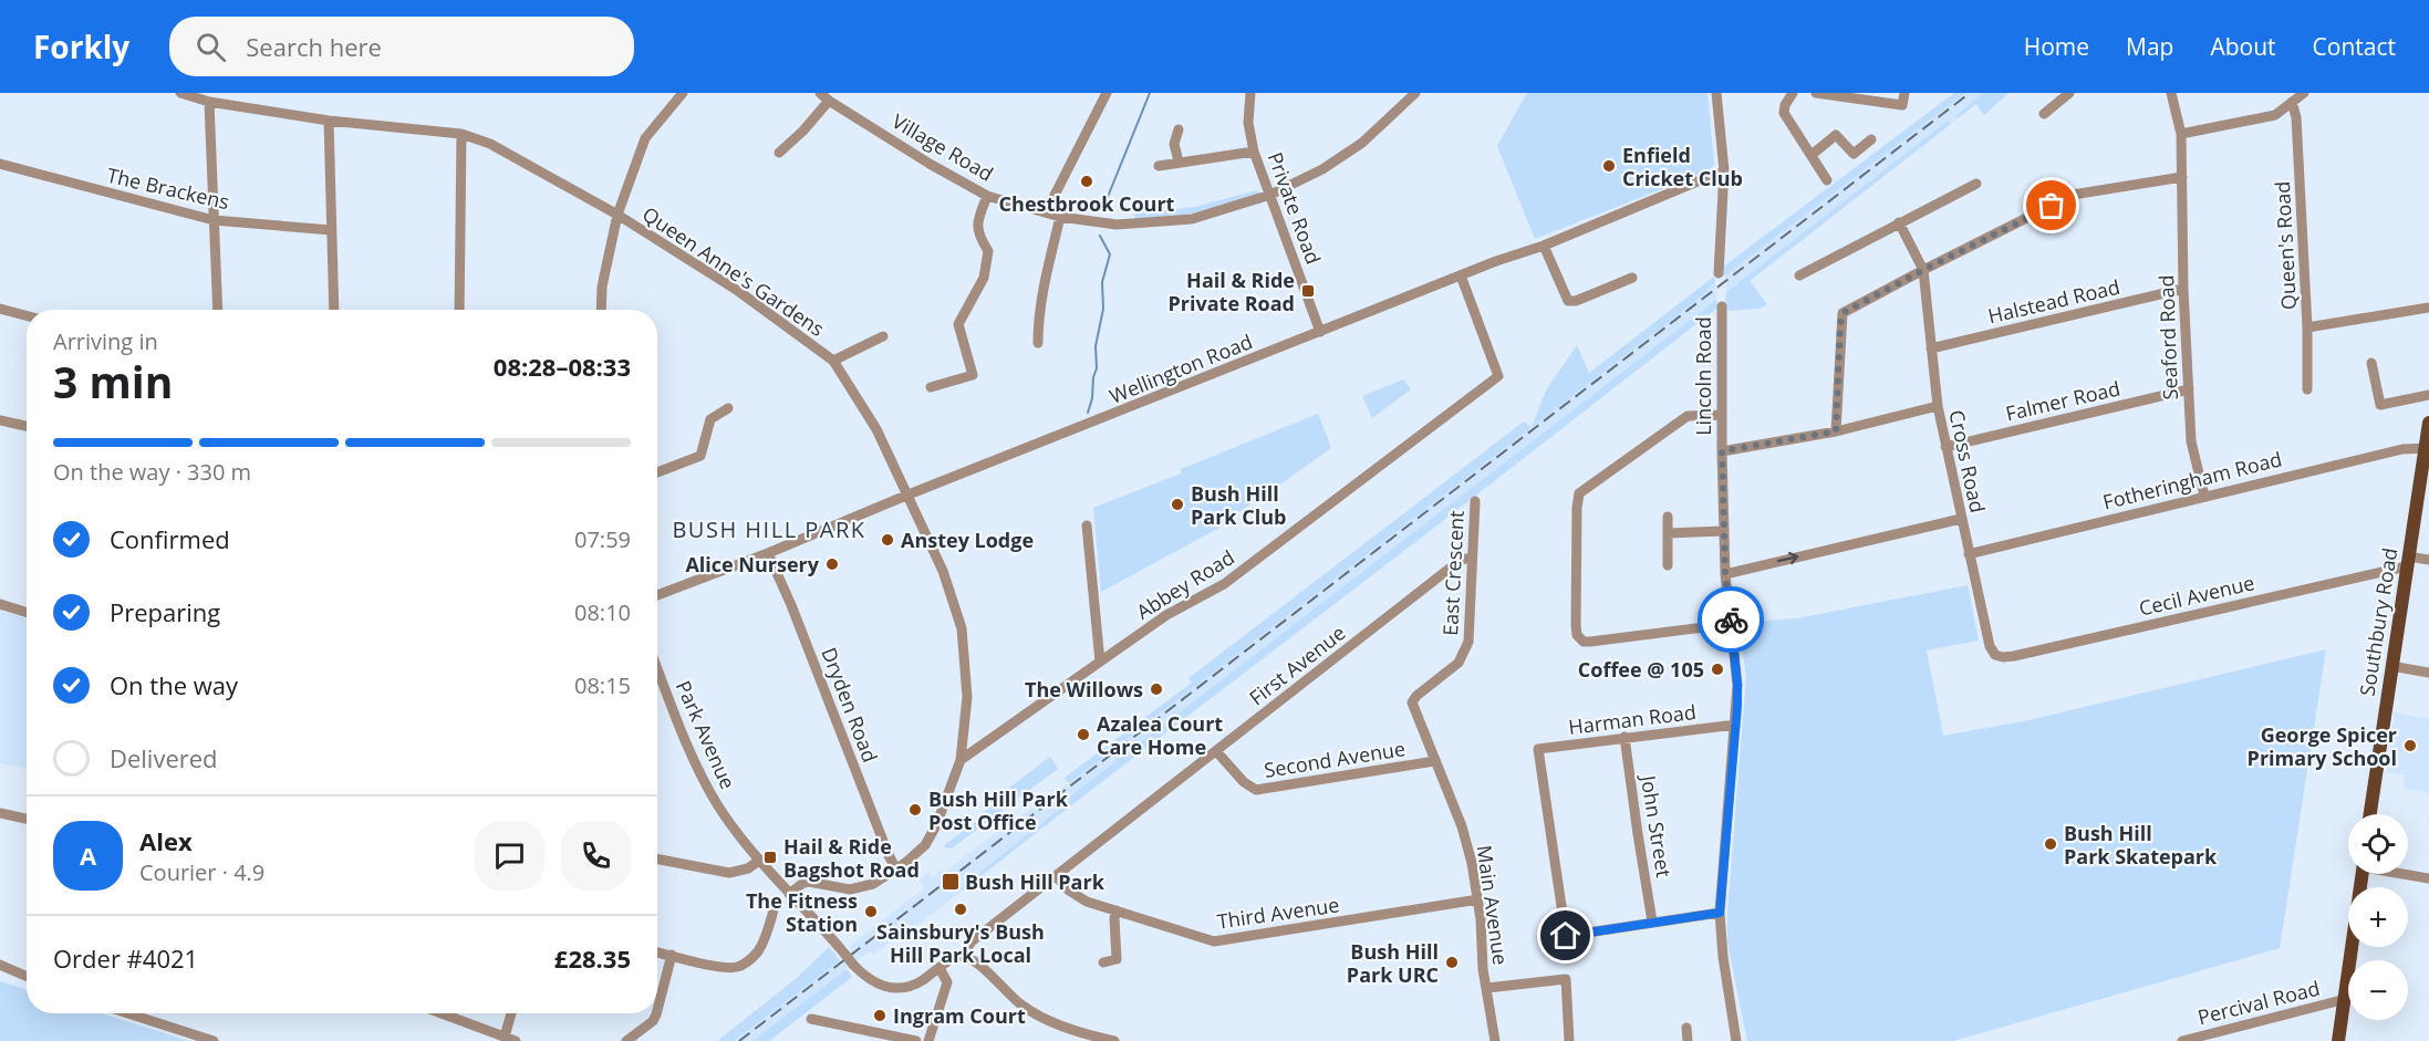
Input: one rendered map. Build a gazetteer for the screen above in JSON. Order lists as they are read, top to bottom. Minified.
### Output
{"streets":{"main road":["Southbury Road"],"street":["Village Road","The Brackens","Private Road","Queen's Road","Queen Anne's Gardens","Halstead Road","Seaford Road","Wellington Road","Lincoln Road","Falmer Road","Cross Road","Fotheringham Road","East Crescent","Abbey Road","Cecil Avenue","First Avenue","Dryden Road","Harman Road","Park Avenue","Second Avenue","John Street","Main Avenue","Third Avenue","Percival Road"]},"crossings":[["Village Road","Private Road"],["Private Road","Wellington Road"],["Queen Anne's Gardens","Wellington Road"],["Queen Anne's Gardens","Abbey Road"],["Queen Anne's Gardens","First Avenue"],["Queen Anne's Gardens","Dryden Road"],["Queen Anne's Gardens","Park Avenue"],["Halstead Road","Seaford Road"],["Halstead Road","Cross Road"],["Seaford Road","Falmer Road"],["Seaford Road","Fotheringham Road"],["Wellington Road","Abbey Road"],["Wellington Road","Dryden Road"],["Lincoln Road","Harman Road"],["Falmer Road","Cross Road"],["Cross Road","Fotheringham Road"],["Cross Road","Cecil Avenue"],["Fotheringham Road","Southbury Road"],["East Crescent","First Avenue"],["East Crescent","Main Avenue"],["Cecil Avenue","Southbury Road"],["First Avenue","Park Avenue"],["First Avenue","Second Avenue"],["First Avenue","Third Avenue"],["Harman Road","John Street"],["Second Avenue","Main Avenue"],["Main Avenue","Third Avenue"]],"districts":["BUSH HILL PARK"],"places":{"other":["Enfield Cricket Club","Chestbrook Court","Bush Hill Park Club","Anstey Lodge","Alice Nursery","Coffee @ 105","The Willows","Azalea Court Care Home","George Spicer Primary School","Bush Hill Park Post Office","Bush Hill Park Skatepark","Sainsbury's Bush Hill Park Local","The Fitness Station","Bush Hill Park URC","Ingram Court"],"transit":["Hail & Ride Private Road","Hail & Ride Bagshot Road","Bush Hill Park"]},"page":{"header":"Forkly","search":"Search here","nav":["Home","Map","About","Contact"],"heading":["3 min","Arriving in","08:28–08:33"],"panel":["Alex","Courier · 4.9","Order #4021","£28.35"],"bar":"On the way · 330 m","list":[["Confirmed","07:59"],["Preparing","08:10"],["On the way","08:15"],"Delivered"],"map_buttons":["+","−"],"round":"A"}}
